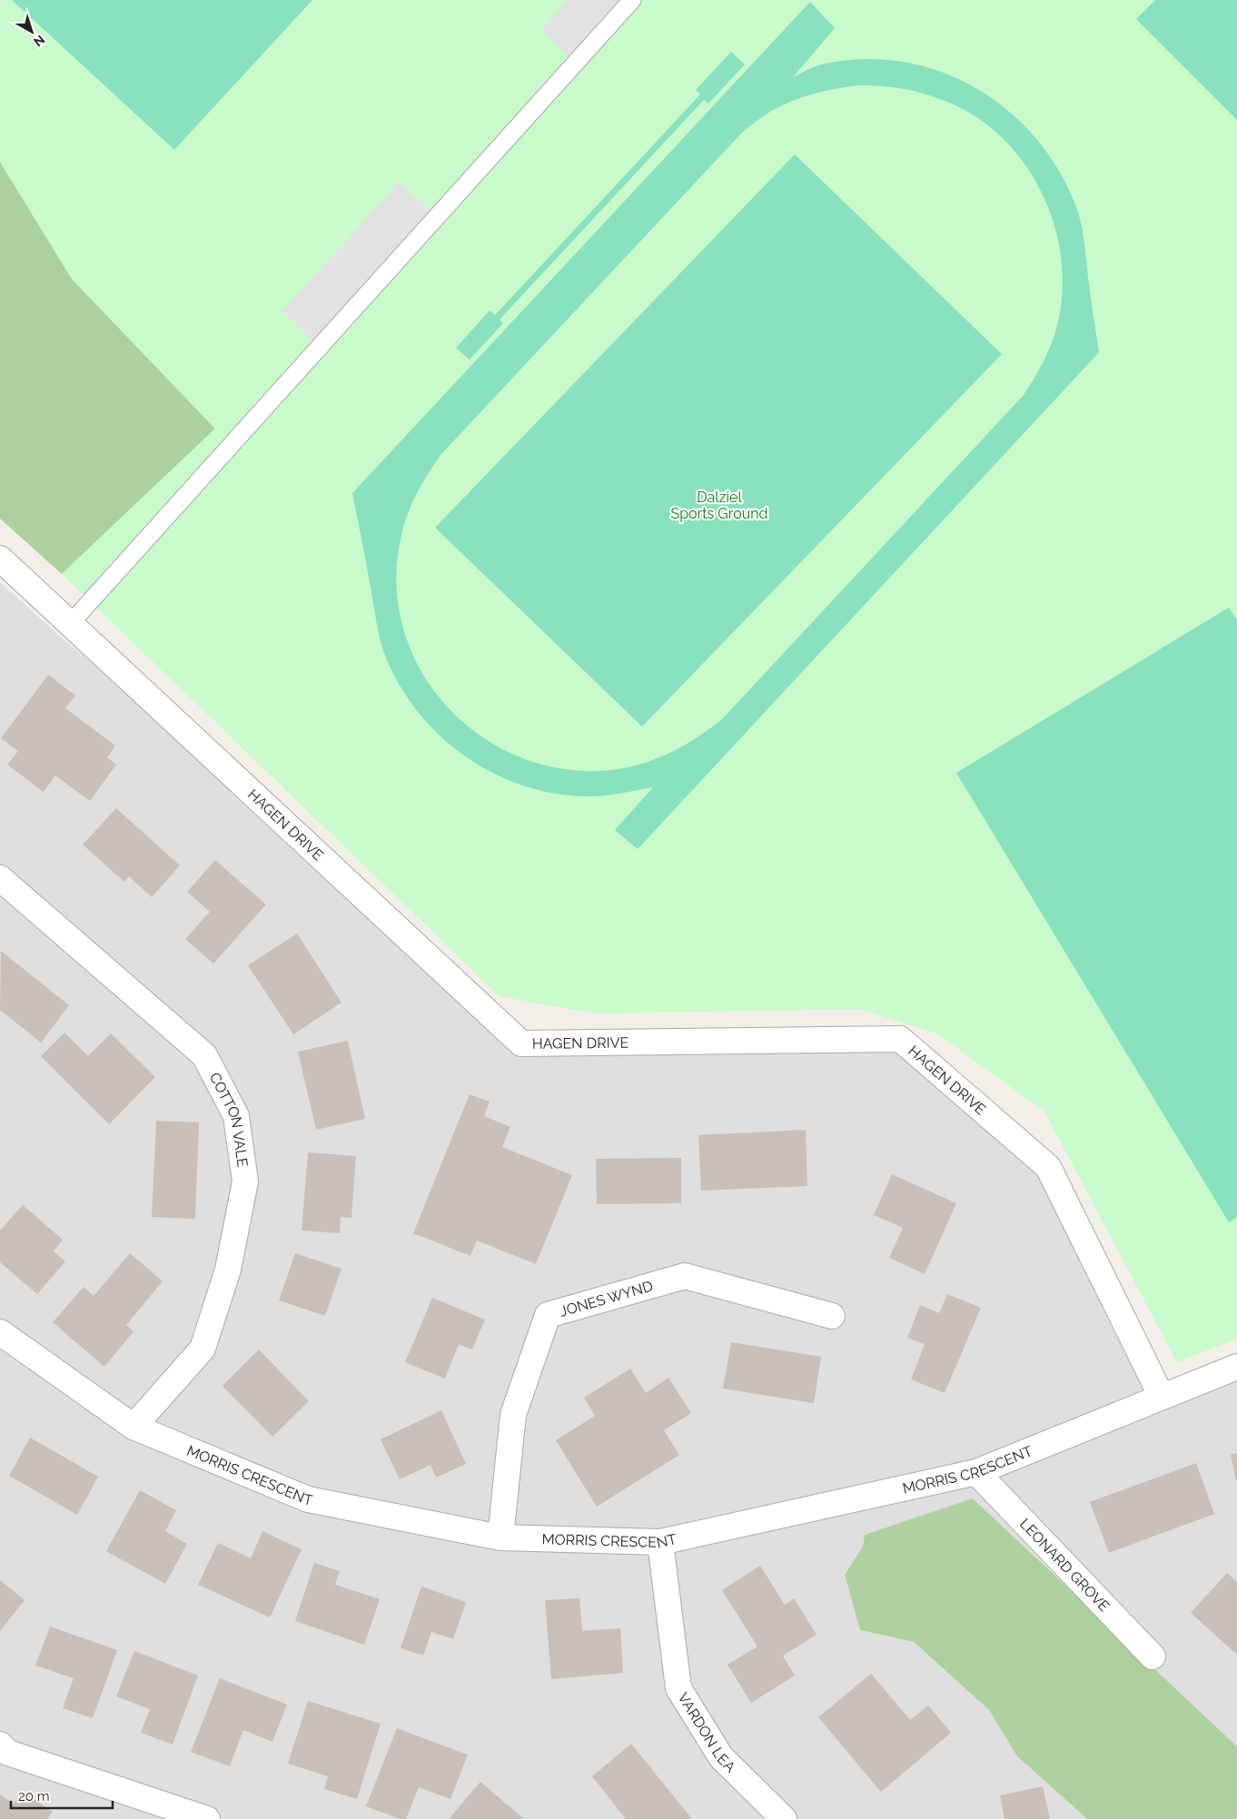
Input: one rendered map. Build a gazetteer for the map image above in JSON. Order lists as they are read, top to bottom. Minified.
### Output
{"streets":{"street":["HAGEN DRIVE","COTTON VALE","JONES WYND","MORRIS CRESCENT","LEONARD GROVE","VARDON LEA"]},"crossings":[["HAGEN DRIVE","MORRIS CRESCENT"],["COTTON VALE","MORRIS CRESCENT"],["JONES WYND","MORRIS CRESCENT"],["MORRIS CRESCENT","LEONARD GROVE"],["MORRIS CRESCENT","VARDON LEA"]],"parks":["Dalziel Sports Ground"],"scale_bar":"20 m","north":"bottom right"}
